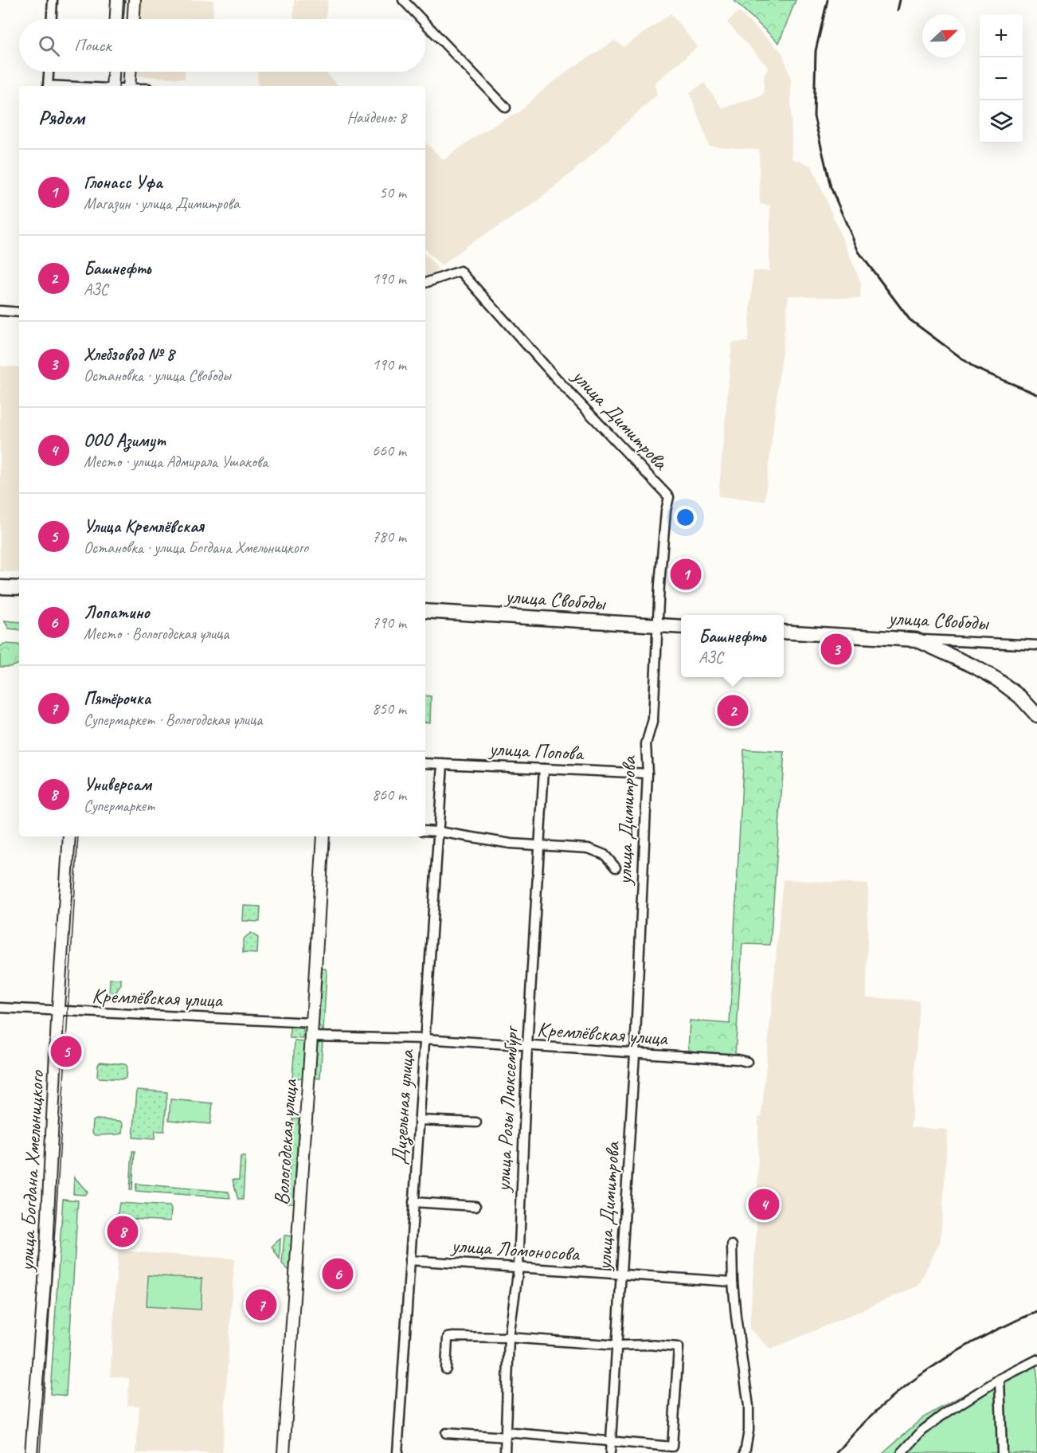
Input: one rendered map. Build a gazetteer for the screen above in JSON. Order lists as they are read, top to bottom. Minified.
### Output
{"streets":{"main road":["улица Свободы","Вологодская улица","улица Богдана Хмельницкого"],"street":["улица Димитрова","улица Попова","Кремлёвская улица","Дизельная улица","улица Розы Люксембург","улица Ломоносова"]},"crossings":[["улица Димитрова","улица Свободы"],["улица Димитрова","улица Попова"],["улица Димитрова","Кремлёвская улица"],["улица Димитрова","улица Ломоносова"],["улица Попова","Дизельная улица"],["улица Попова","улица Розы Люксембург"],["Кремлёвская улица","Дизельная улица"],["Кремлёвская улица","улица Розы Люксембург"],["Кремлёвская улица","Вологодская улица"],["Кремлёвская улица","улица Богдана Хмельницкого"],["Дизельная улица","улица Ломоносова"],["улица Розы Люксембург","улица Ломоносова"]],"north":"top right","page":{"map_buttons":["+","−"],"search":"Поиск","heading":["Рядом","Найдено: 8"],"list":[{"mark":"1","name":"Глонасс Уфа","note":"Магазин · улица Димитрова","value":"50 m"},{"mark":"2","name":"Башнефть","note":"АЗС","value":"190 m"},{"mark":"3","name":"Хлебзовод № 8","note":"Остановка · улица Свободы","value":"190 m"},{"mark":"4","name":"ООО Азимут","note":"Место · улица Адмирала Ушакова","value":"660 m"},{"mark":"5","name":"Улица Кремлёвская","note":"Остановка · улица Богдана Хмельницкого","value":"780 m"},{"mark":"6","name":"Лопатино","note":"Место · Вологодская улица","value":"790 m"},{"mark":"7","name":"Пятёрочка","note":"Супермаркет · Вологодская улица","value":"850 m"},{"mark":"8","name":"Универсам","note":"Супермаркет","value":"860 m"}],"pins":["1","3","2","5","4","8","6","7"],"popup":["Башнефть","АЗС"]}}
